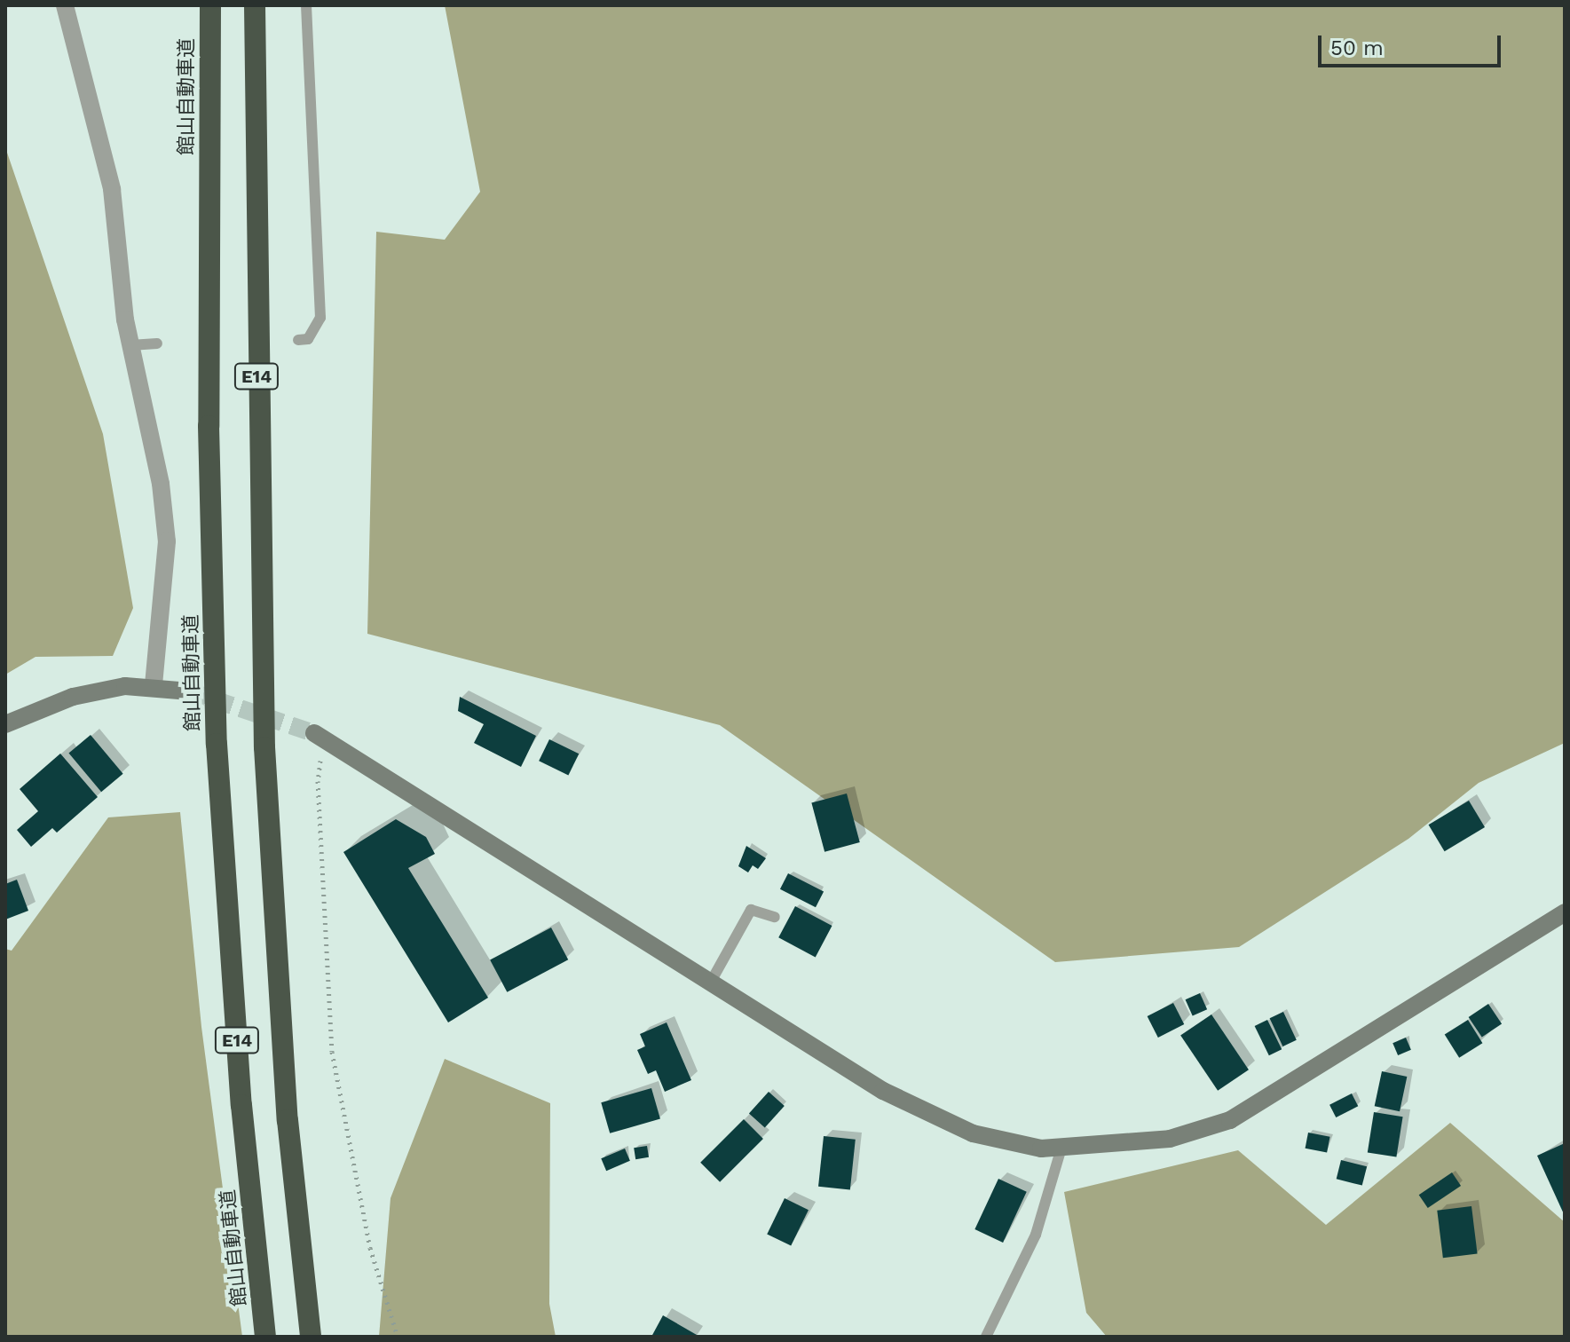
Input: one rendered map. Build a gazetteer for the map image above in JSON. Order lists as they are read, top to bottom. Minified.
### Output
{"streets":{"highway":["館山自動車道","E14"]},"scale_bar":"50 m"}
